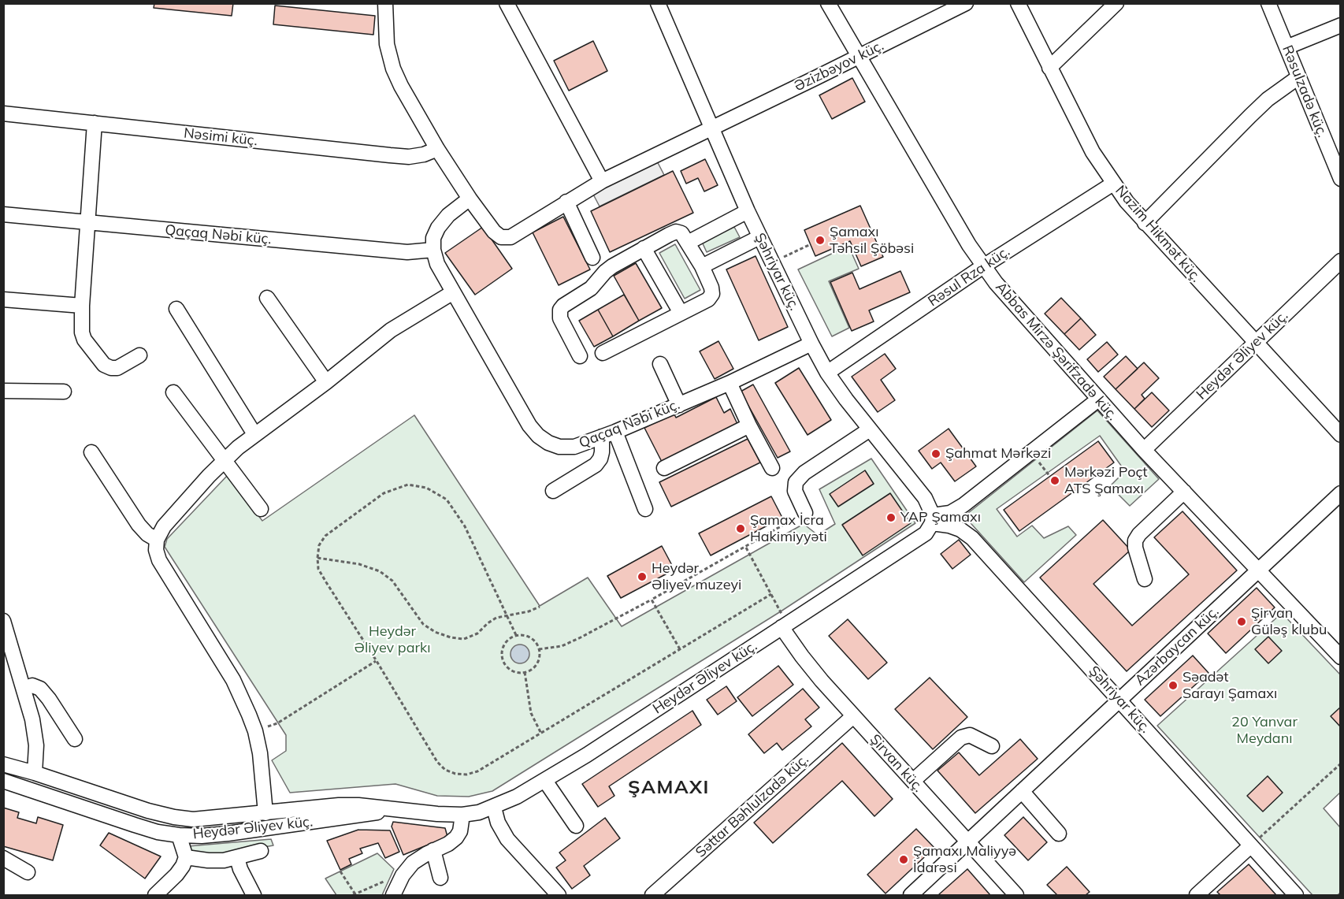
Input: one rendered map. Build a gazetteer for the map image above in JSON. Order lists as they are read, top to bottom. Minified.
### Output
{"streets":{"street":["Əzizbəyov küç.","Rəsulzadə küç.","Nəsimi küç.","Nazim Hikmət küç.","Qaçaq Nəbi küç.","Şəhriyar küç.","Rəsul Rza küç.","Abbas Mirzə Şərifzadə küç.","Heydər Əliyev küç.","Azərbaycan küç.","Şirvan küç.","Səttar Bəhlulzadə küç."]},"crossings":[["Əzizbəyov küç.","Şəhriyar küç."],["Əzizbəyov küç.","Abbas Mirzə Şərifzadə küç."],["Nazim Hikmət küç.","Rəsul Rza küç."],["Nazim Hikmət küç.","Heydər Əliyev küç."],["Qaçaq Nəbi küç.","Şəhriyar küç."],["Şəhriyar küç.","Rəsul Rza küç."],["Şəhriyar küç.","Heydər Əliyev küç."],["Şəhriyar küç.","Azərbaycan küç."],["Rəsul Rza küç.","Abbas Mirzə Şərifzadə küç."],["Abbas Mirzə Şərifzadə küç.","Heydər Əliyev küç."],["Abbas Mirzə Şərifzadə küç.","Azərbaycan küç."],["Heydər Əliyev küç.","Şirvan küç."],["Azərbaycan küç.","Şirvan küç."],["Şirvan küç.","Səttar Bəhlulzadə küç."]],"districts":["ŞAMAXI"],"parks":["Heydər Əliyev parkı","20 Yanvar Meydanı"],"places":["Şamaxı Təhsil Şöbəsi","Şahmat Mərkəzi","Mərkəzi Poçt ATS Şamaxı","YAP Şamaxı","Şamax İcra Hakimiyyəti","Heydər Əliyev muzeyi","Şirvan Güləş klubu","Səadət Sarayı Şamaxı","Şamaxı Maliyyə İdarəsi"]}
